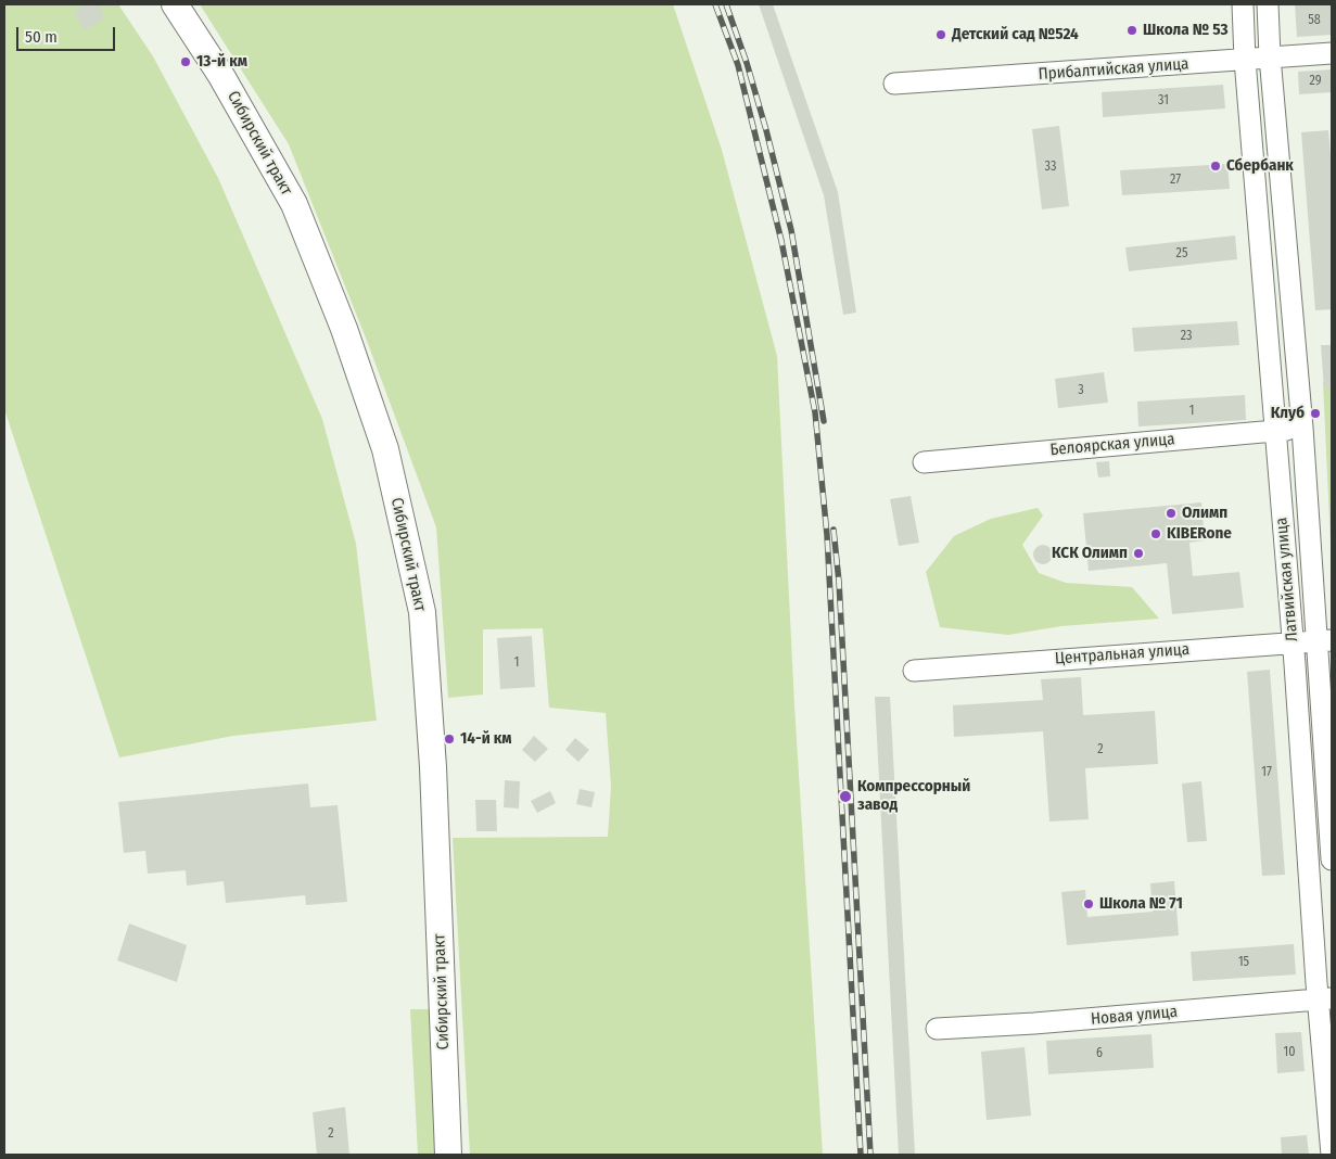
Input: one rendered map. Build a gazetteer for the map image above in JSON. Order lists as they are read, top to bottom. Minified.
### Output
{"streets":{"main road":["Сибирский тракт"],"street":["Прибалтийская улица","Белоярская улица","Латвийская улица","Центральная улица","Новая улица"]},"crossings":[["Прибалтийская улица","Латвийская улица"],["Белоярская улица","Латвийская улица"],["Латвийская улица","Центральная улица"],["Латвийская улица","Новая улица"]],"places":["Школа № 53","Детский сад №524","13-й км","Сбербанк","Клуб","Олимп","KIBERone","КСК Олимп","14-й км","Компрессорный завод","Школа № 71"],"house_numbers":["58","29","31","33","27","25","23","3","1","1","2","17","15","10","6","2"],"scale_bar":"50 m"}
